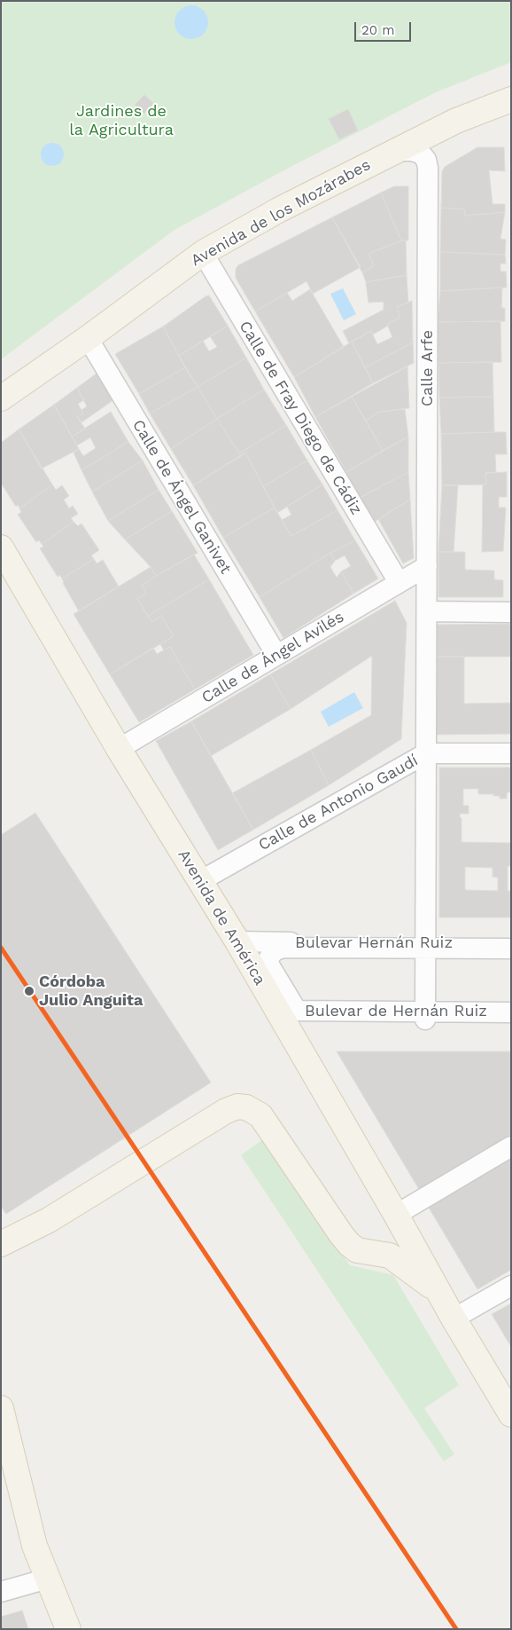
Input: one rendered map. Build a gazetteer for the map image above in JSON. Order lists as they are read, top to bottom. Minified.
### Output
{"streets":{"main road":["Avenida de los Mozárabes","Avenida de América"],"street":["Calle Arfe","Calle de Fray Diego de Cádiz","Calle de Ángel Ganivet","Calle de Ángel Avilés","Calle de Antonio Gaudí","Bulevar Hernán Ruiz","Bulevar de Hernán Ruiz"]},"crossings":[["Avenida de los Mozárabes","Calle Arfe"],["Avenida de los Mozárabes","Calle de Fray Diego de Cádiz"],["Avenida de los Mozárabes","Calle de Ángel Ganivet"],["Calle Arfe","Calle de Ángel Avilés"],["Calle Arfe","Calle de Antonio Gaudí"],["Calle Arfe","Bulevar Hernán Ruiz"],["Calle Arfe","Bulevar de Hernán Ruiz"],["Calle de Fray Diego de Cádiz","Calle de Ángel Avilés"],["Calle de Ángel Ganivet","Calle de Ángel Avilés"],["Calle de Ángel Avilés","Avenida de América"],["Calle de Antonio Gaudí","Avenida de América"],["Avenida de América","Bulevar Hernán Ruiz"],["Bulevar Hernán Ruiz","Bulevar de Hernán Ruiz"]],"parks":["Jardines de la Agricultura"],"places":["Córdoba Julio Anguita"],"scale_bar":"20 m"}
